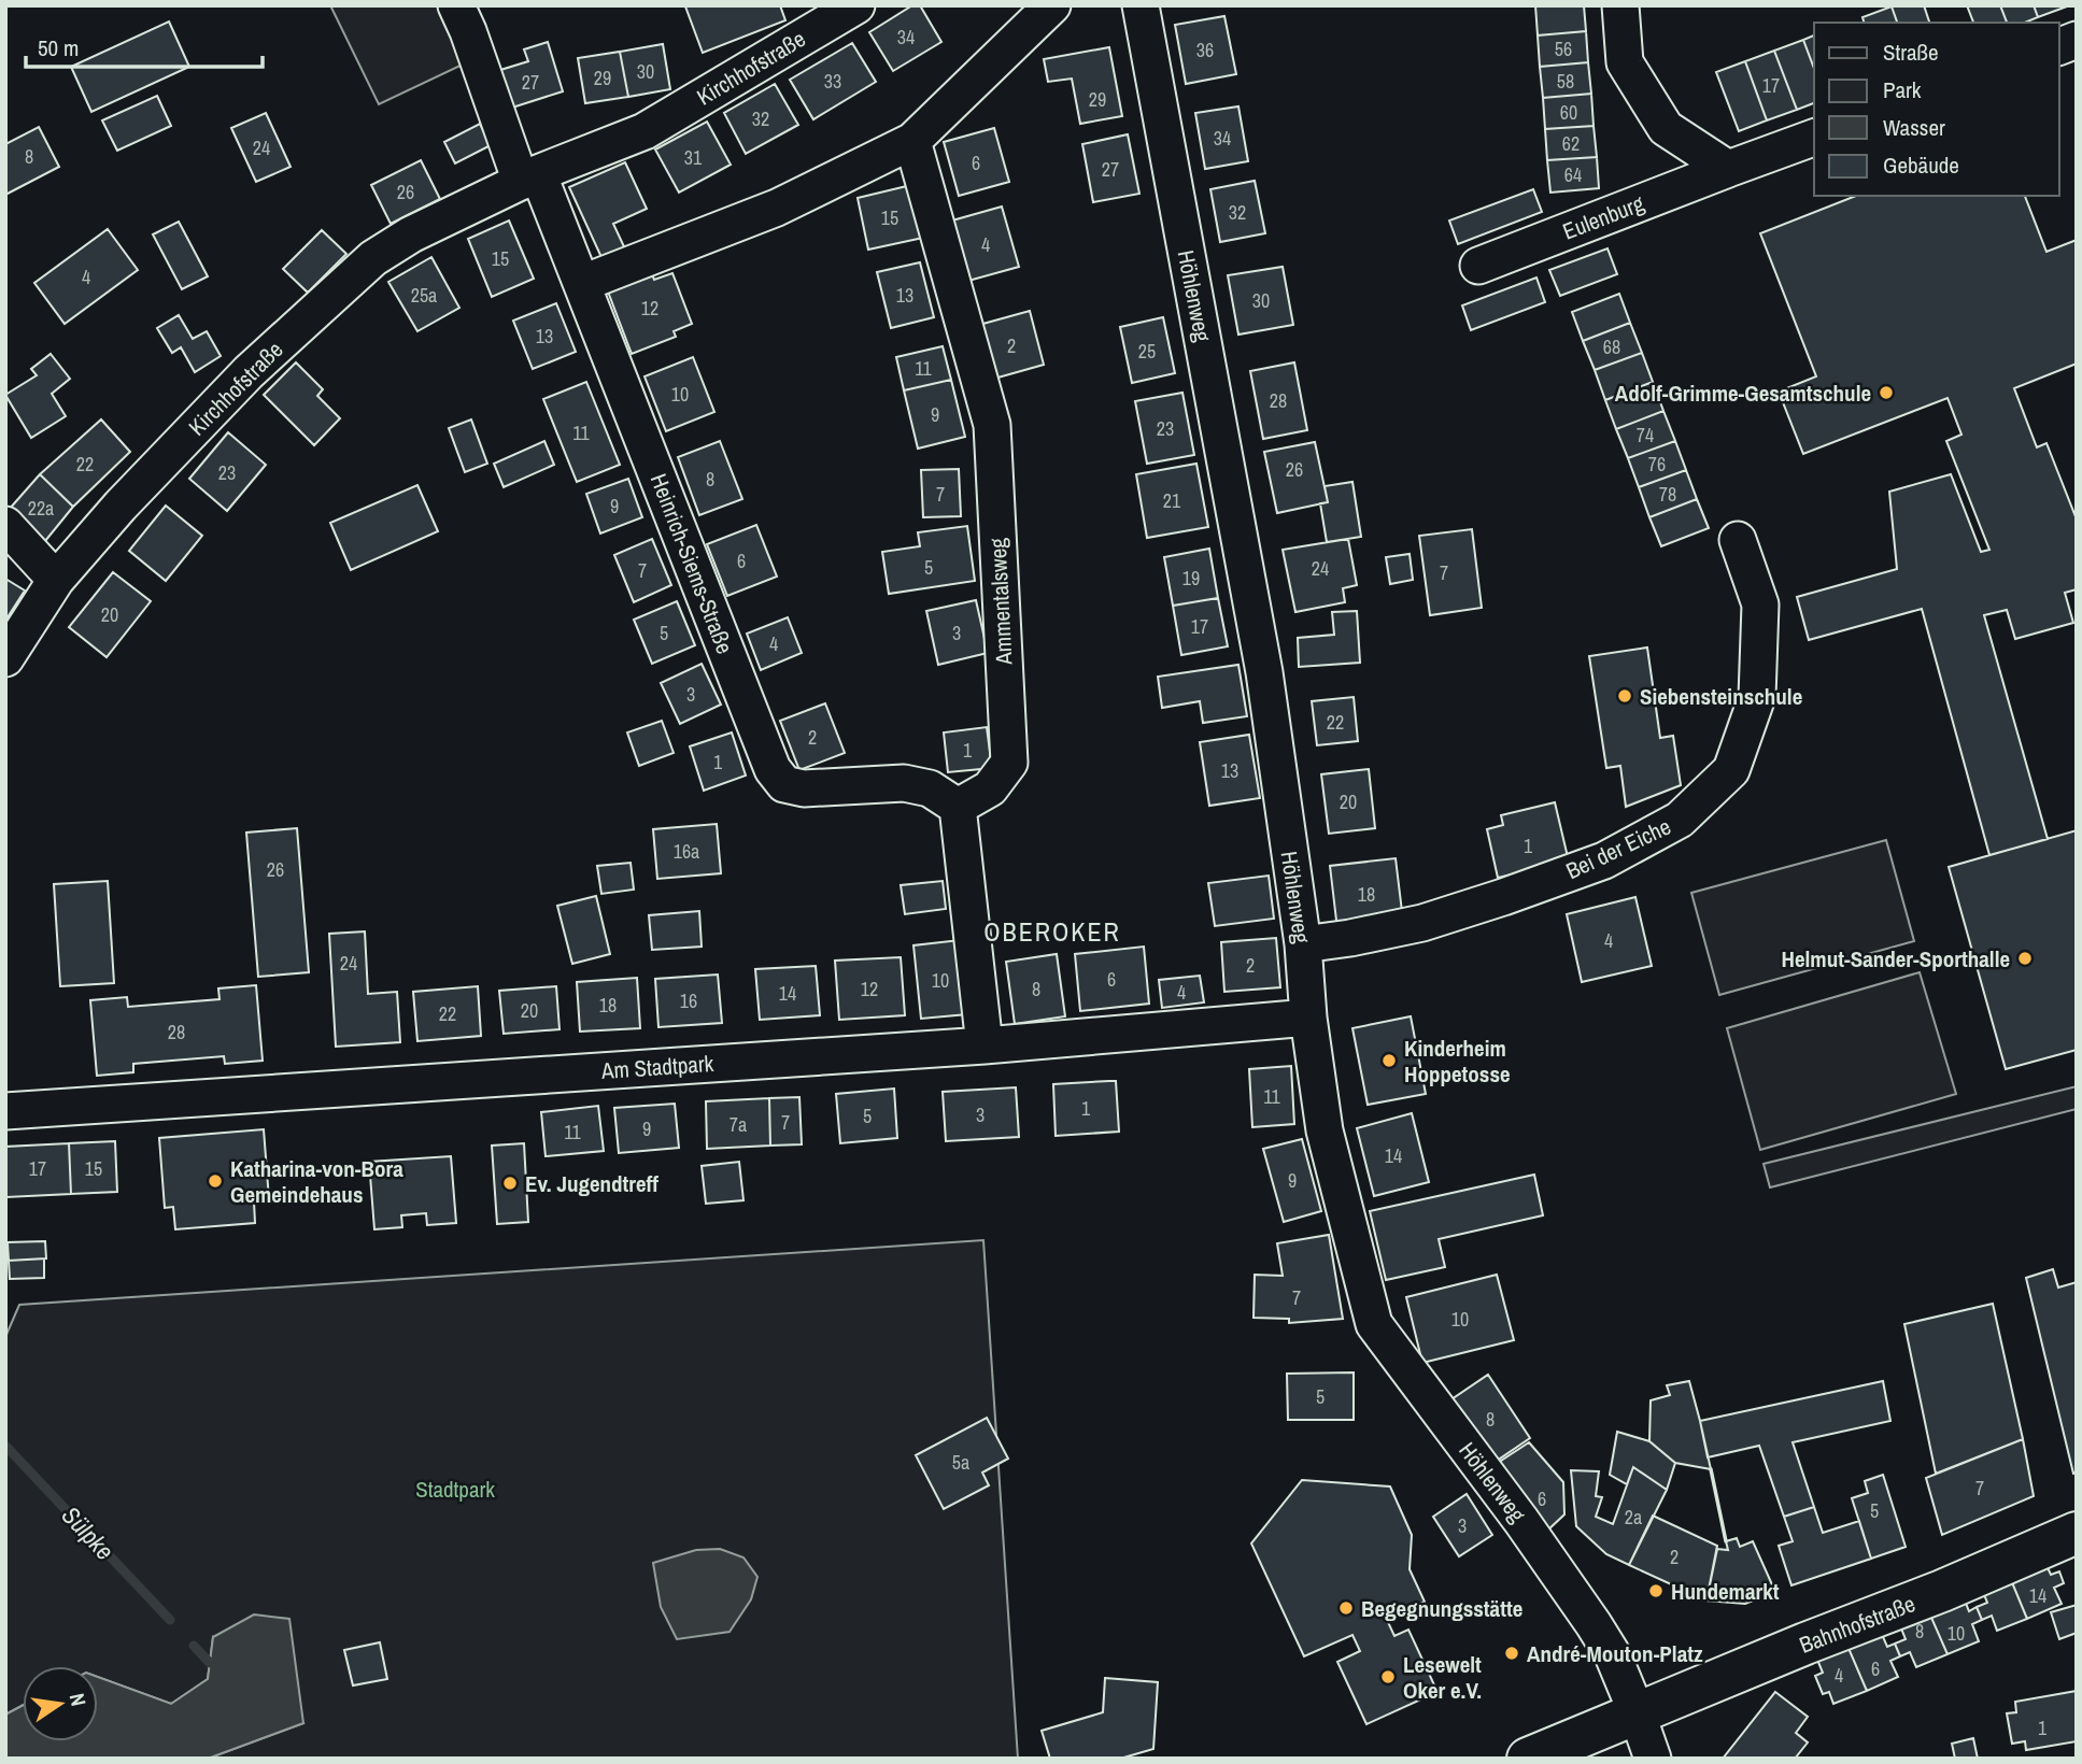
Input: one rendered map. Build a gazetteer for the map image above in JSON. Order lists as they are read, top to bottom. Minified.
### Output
{"streets":{"main road":["Bahnhofstraße"],"street":["Kirchhofstraße","Eulenburg","Höhlenweg","Heinrich-Siems-Straße","Ammentalsweg","Bei der Eiche","Am Stadtpark"]},"crossings":[["Kirchhofstraße","Heinrich-Siems-Straße"],["Höhlenweg","Bei der Eiche"],["Höhlenweg","Am Stadtpark"],["Höhlenweg","Bahnhofstraße"],["Heinrich-Siems-Straße","Ammentalsweg"]],"districts":["OBEROKER"],"water":["Sülpke"],"parks":["Stadtpark"],"places":["Adolf-Grimme-Gesamtschule","Siebensteinschule","Helmut-Sander-Sporthalle","Kinderheim Hoppetosse","Katharina-von-Bora Gemeindehaus","Ev. Jugendtreff","Hundemarkt","Begegnungsstätte","André-Mouton-Platz","Lesewelt Oker e.V."],"house_numbers":["34","56","36","30","29","33","58","27","17","29","60","32","34","62","24","8","31","6","27","64","26","32","15","4","15","4","25a","13","30","12","13","2","68","25","11","10","28","9","23","11","74","22","76","26","23","8","7","78","21","9","22a","6","5","24","7","7","19","20","17","5","3","4","3","22","2","1","1","13","20","1","16a","26","18","4","24","2","6","10","12","8","4","14","16","18","20","22","28","11","1","3","5","7","7a","9","11","14","17","15","9","7","10","5","8","5a","7","6","5","2a","3","2","14","8","10","6","4","1"],"legend":["Straße","Park","Wasser","Gebäude"],"scale_bar":"50 m","north":"right"}
